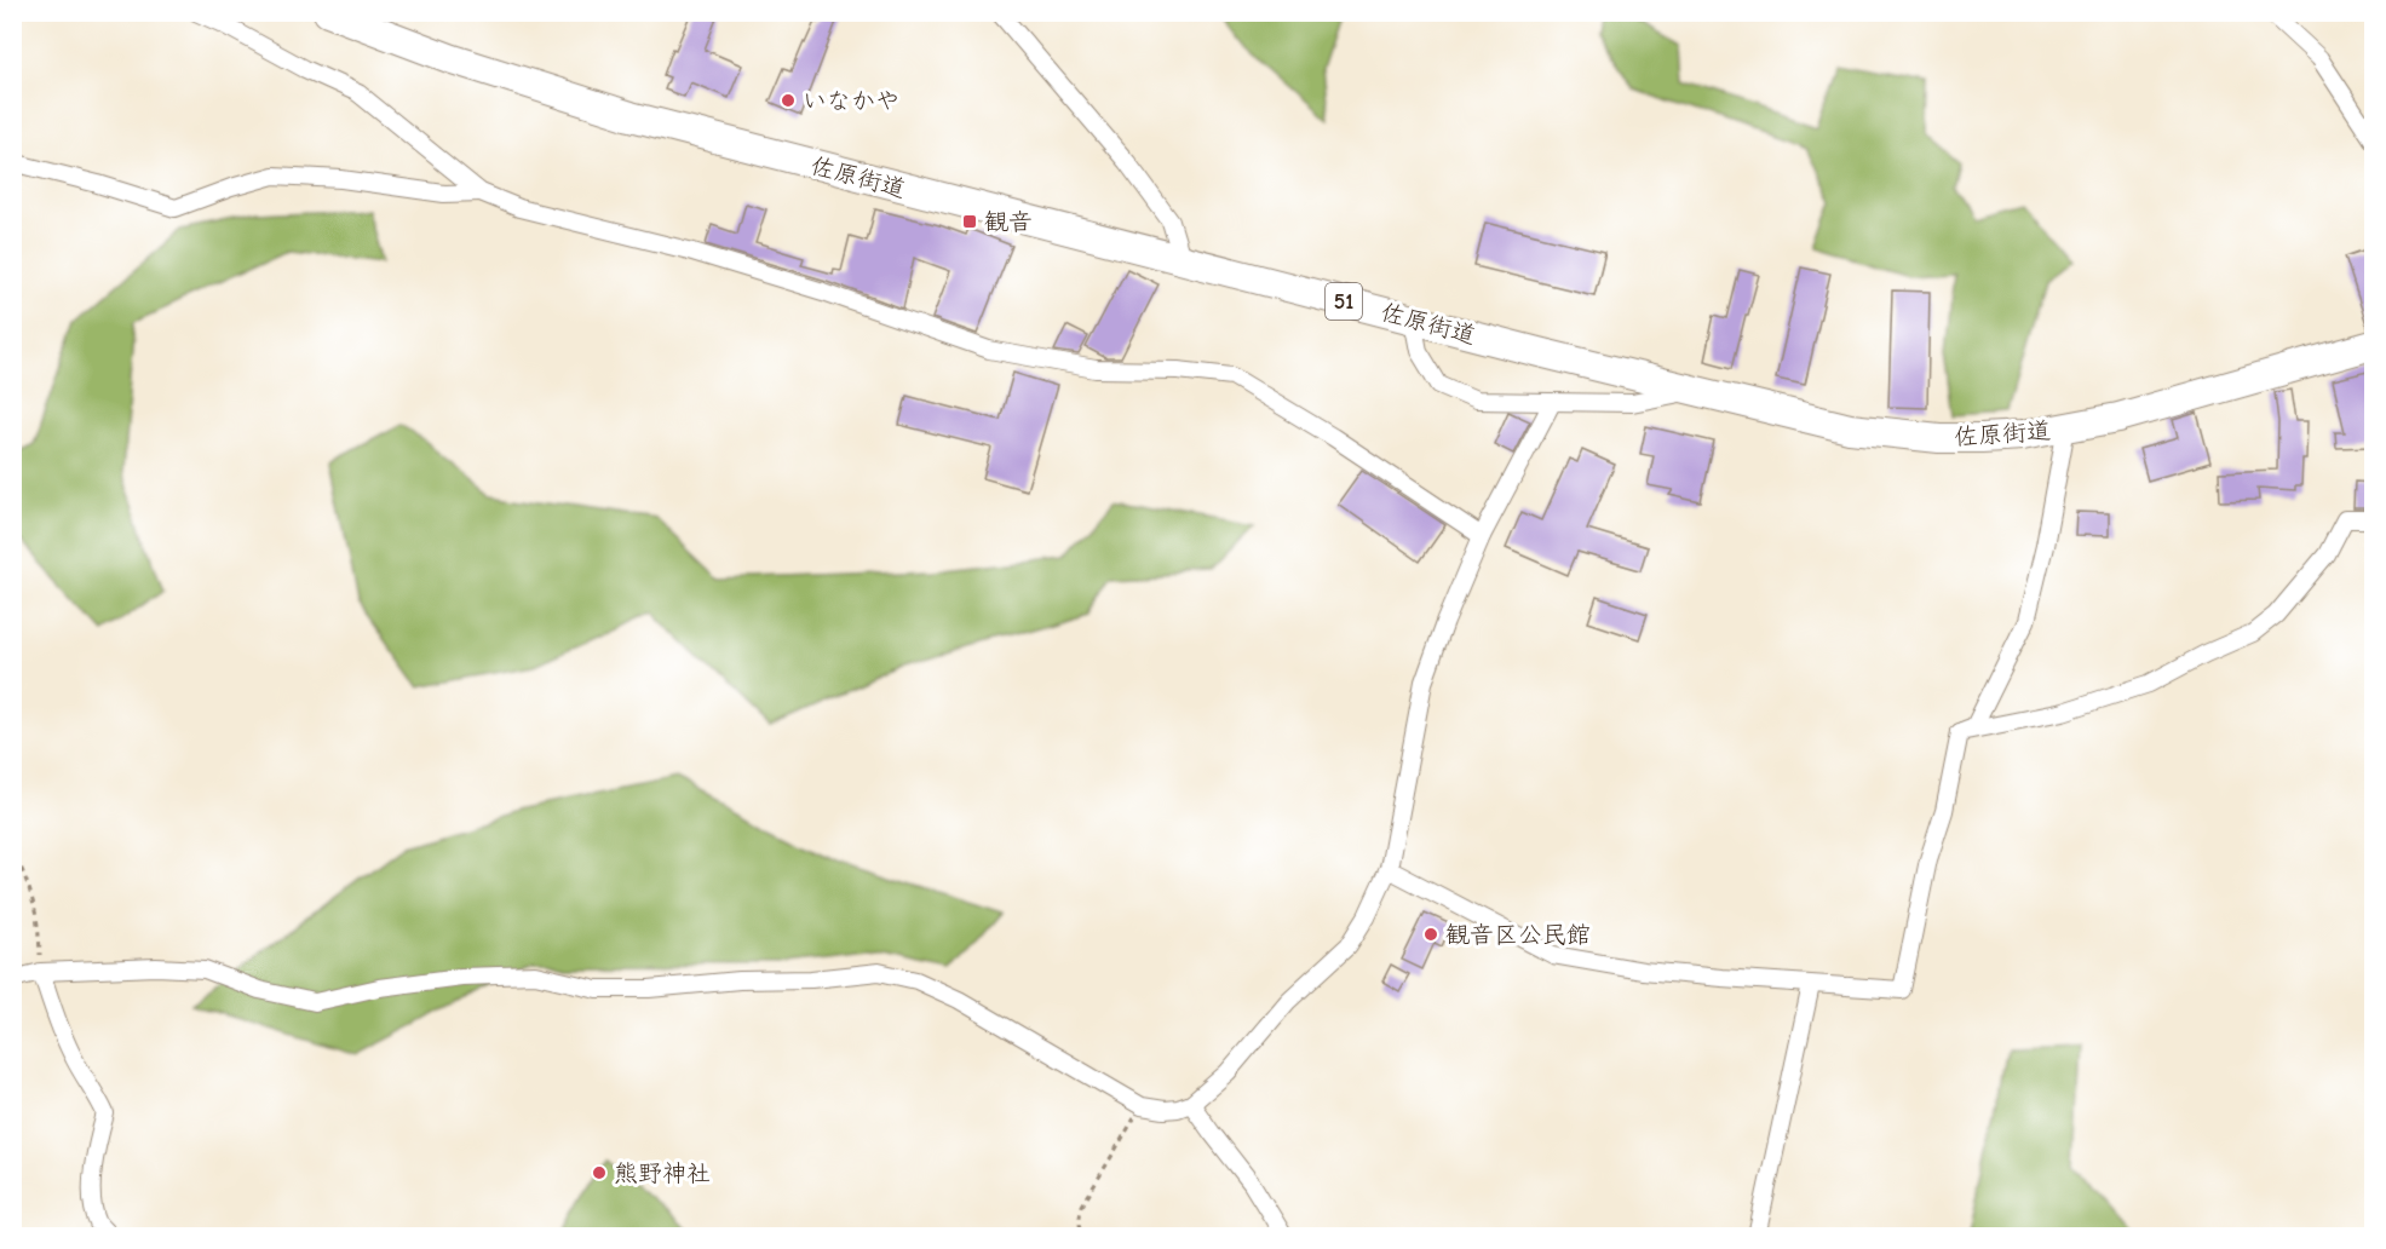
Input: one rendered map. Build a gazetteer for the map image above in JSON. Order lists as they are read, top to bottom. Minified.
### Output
{"streets":{"highway":["佐原街道","51"]},"places":{"other":["いなかや","観音区公民館","熊野神社"],"transit":["観音"]}}
